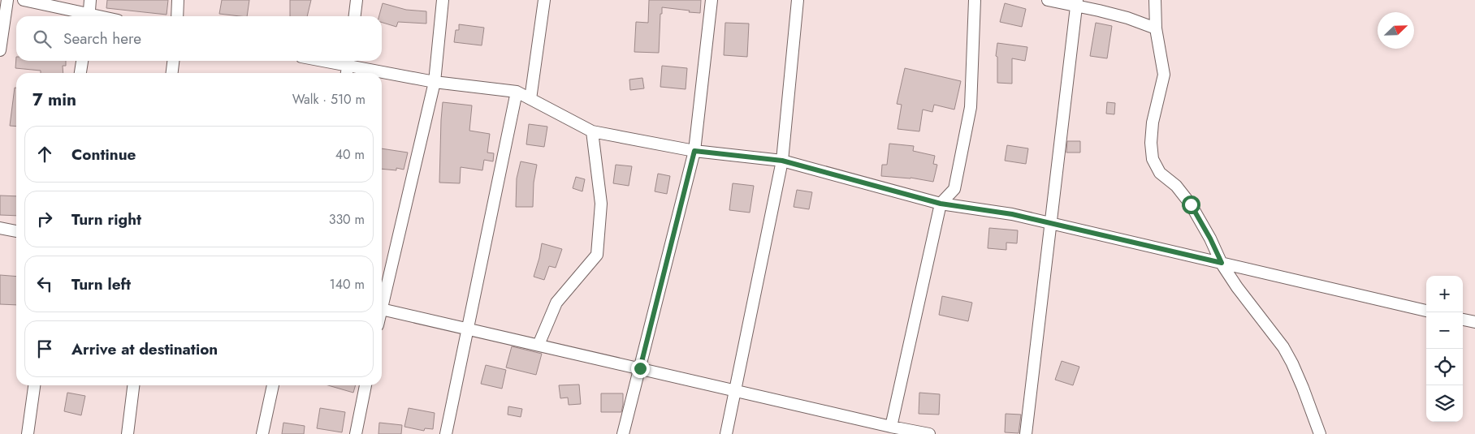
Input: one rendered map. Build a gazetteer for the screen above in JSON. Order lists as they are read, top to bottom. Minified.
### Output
{"north":"top right","page":{"search":"Search here","heading":["7 min","Walk · 510 m"],"list":[["Continue","40 m"],["Turn right","330 m"],["Turn left","140 m"],"Arrive at destination"],"map_buttons":["+","−"]}}
